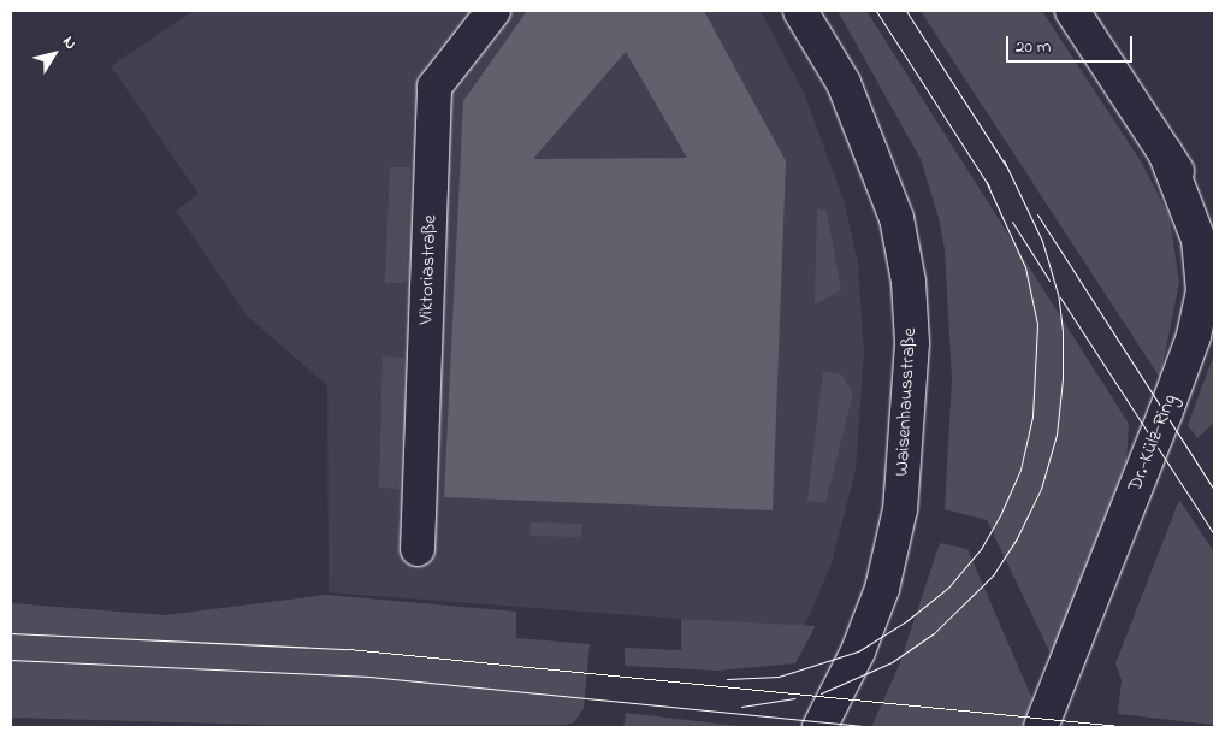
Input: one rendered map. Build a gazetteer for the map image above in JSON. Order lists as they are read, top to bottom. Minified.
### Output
{"streets":{"main road":["Viktoriastraße","Waisenhausstraße","Dr.-Külz-Ring"]},"scale_bar":"20 m","north":"top right"}
